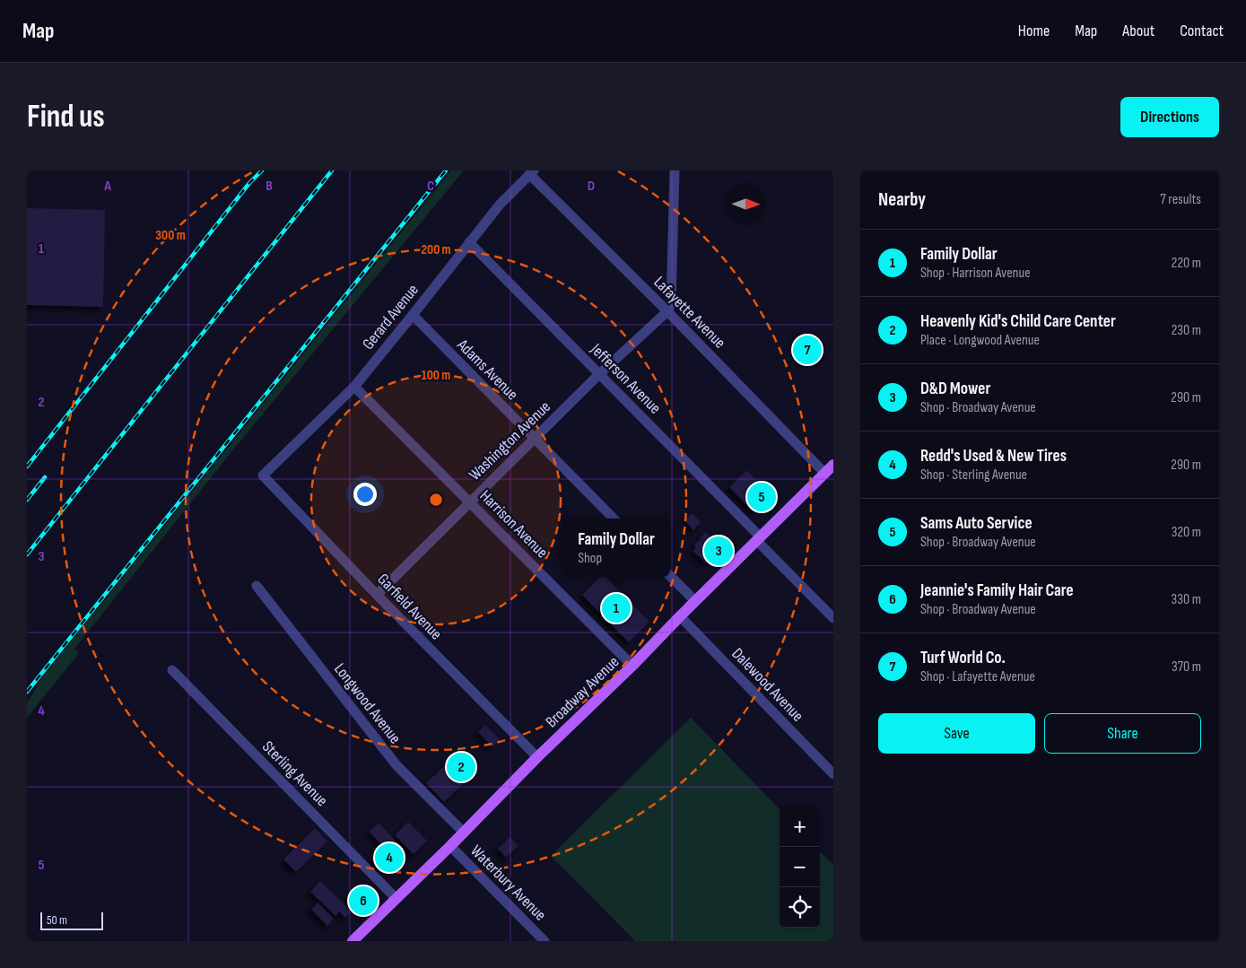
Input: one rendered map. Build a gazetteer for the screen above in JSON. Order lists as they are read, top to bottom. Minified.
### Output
{"streets":{"main road":["Broadway Avenue"],"street":["Lafayette Avenue","Gerard Avenue","Adams Avenue","Jefferson Avenue","Washington Avenue","Harrison Avenue","Garfield Avenue","Dalewood Avenue","Longwood Avenue","Sterling Avenue","Waterbury Avenue"]},"crossings":[["Lafayette Avenue","Gerard Avenue"],["Lafayette Avenue","Washington Avenue"],["Lafayette Avenue","Broadway Avenue"],["Gerard Avenue","Adams Avenue"],["Gerard Avenue","Jefferson Avenue"],["Gerard Avenue","Harrison Avenue"],["Gerard Avenue","Garfield Avenue"],["Adams Avenue","Washington Avenue"],["Jefferson Avenue","Washington Avenue"],["Jefferson Avenue","Broadway Avenue"],["Washington Avenue","Harrison Avenue"],["Washington Avenue","Garfield Avenue"],["Harrison Avenue","Broadway Avenue"],["Garfield Avenue","Broadway Avenue"],["Dalewood Avenue","Broadway Avenue"],["Broadway Avenue","Longwood Avenue"],["Broadway Avenue","Sterling Avenue"],["Broadway Avenue","Waterbury Avenue"]],"scale_bar":"50 m","north":"right","page":{"header":"Map","nav":["Home","Map","About","Contact"],"buttons":["Directions",["Save","Share"]],"title":"Find us","heading":["Nearby","7 results"],"list":[{"mark":"1","name":"Family Dollar","note":"Shop · Harrison Avenue","value":"220 m"},{"mark":"2","name":"Heavenly Kid's Child Care Center","note":"Place · Longwood Avenue","value":"230 m"},{"mark":"3","name":"D&D Mower","note":"Shop · Broadway Avenue","value":"290 m"},{"mark":"4","name":"Redd's Used & New Tires","note":"Shop · Sterling Avenue","value":"290 m"},{"mark":"5","name":"Sams Auto Service","note":"Shop · Broadway Avenue","value":"320 m"},{"mark":"6","name":"Jeannie's Family Hair Care","note":"Shop · Broadway Avenue","value":"330 m"},{"mark":"7","name":"Turf World Co.","note":"Shop · Lafayette Avenue","value":"370 m"}],"pins":["7","5","3","1","2","4","6"],"popup":["Family Dollar","Shop"],"map_buttons":["+","−"],"scale":"50 m"},"grid":{"columns":["A","B","C","D"],"rows":["1","2","3","4","5"]},"rings":["300 m","200 m","100 m"]}
